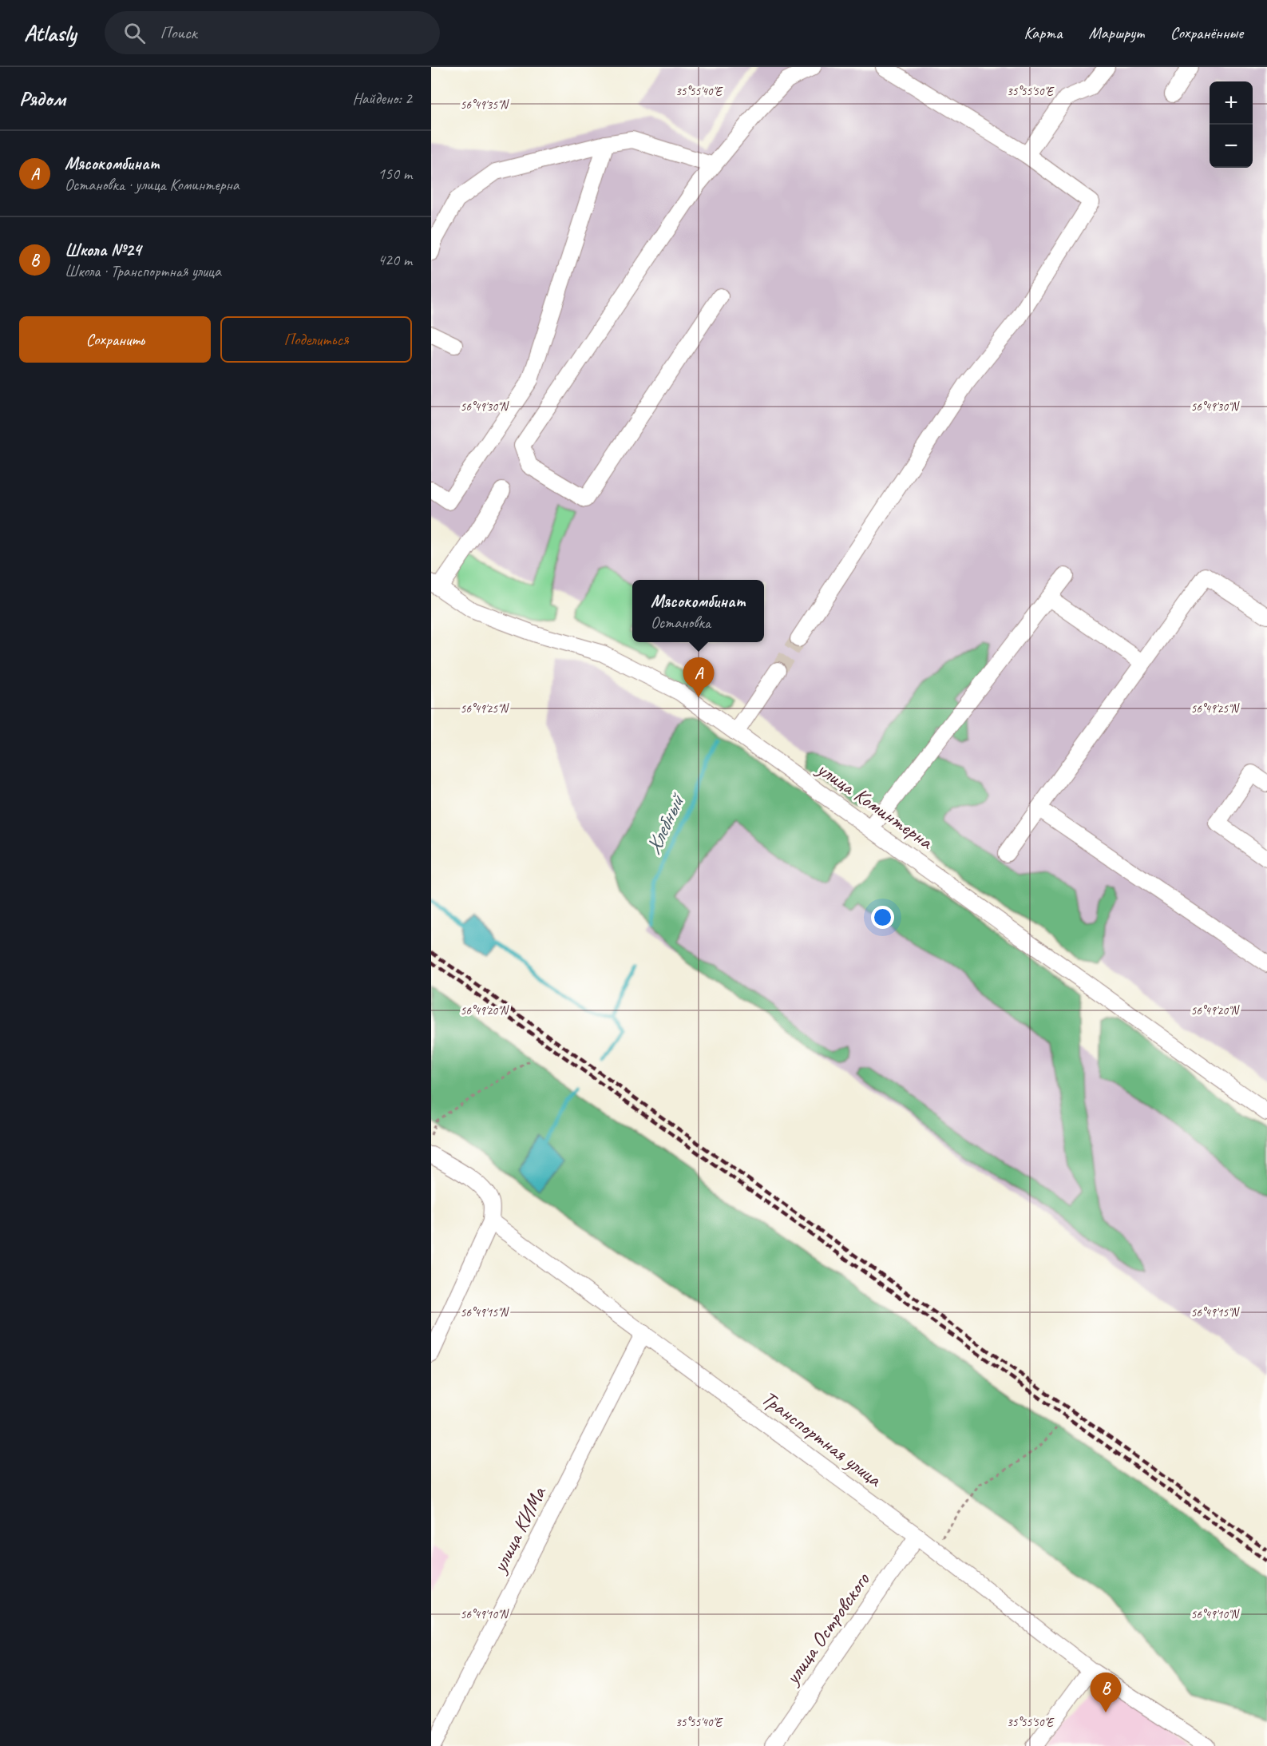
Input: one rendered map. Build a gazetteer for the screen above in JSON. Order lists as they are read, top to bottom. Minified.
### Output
{"streets":{"street":["улица Коминтерна","Транспортная улица","улица КИМа","улица Островского"]},"crossings":[["Транспортная улица","улица КИМа"],["Транспортная улица","улица Островского"]],"water":["Хлебный"],"page":{"header":"Atlasly","search":"Поиск","nav":["Карта","Маршрут","Сохранённые"],"heading":["Рядом","Найдено: 2"],"map_buttons":["+","−"],"list":[{"mark":"A","name":"Мясокомбинат","note":"Остановка · улица Коминтерна","value":"150 m"},{"mark":"B","name":"Школа №24","note":"Школа · Транспортная улица","value":"420 m"}],"buttons":["Сохранить","Поделиться"],"popup":["Мясокомбинат","Остановка"],"pins":["A","B"]},"coordinates":["35°55'40\"E","35°55'50\"E","56°49'35\"N","56°49'30\"N","56°49'25\"N","56°49'20\"N","56°49'15\"N","56°49'10\"N"]}
